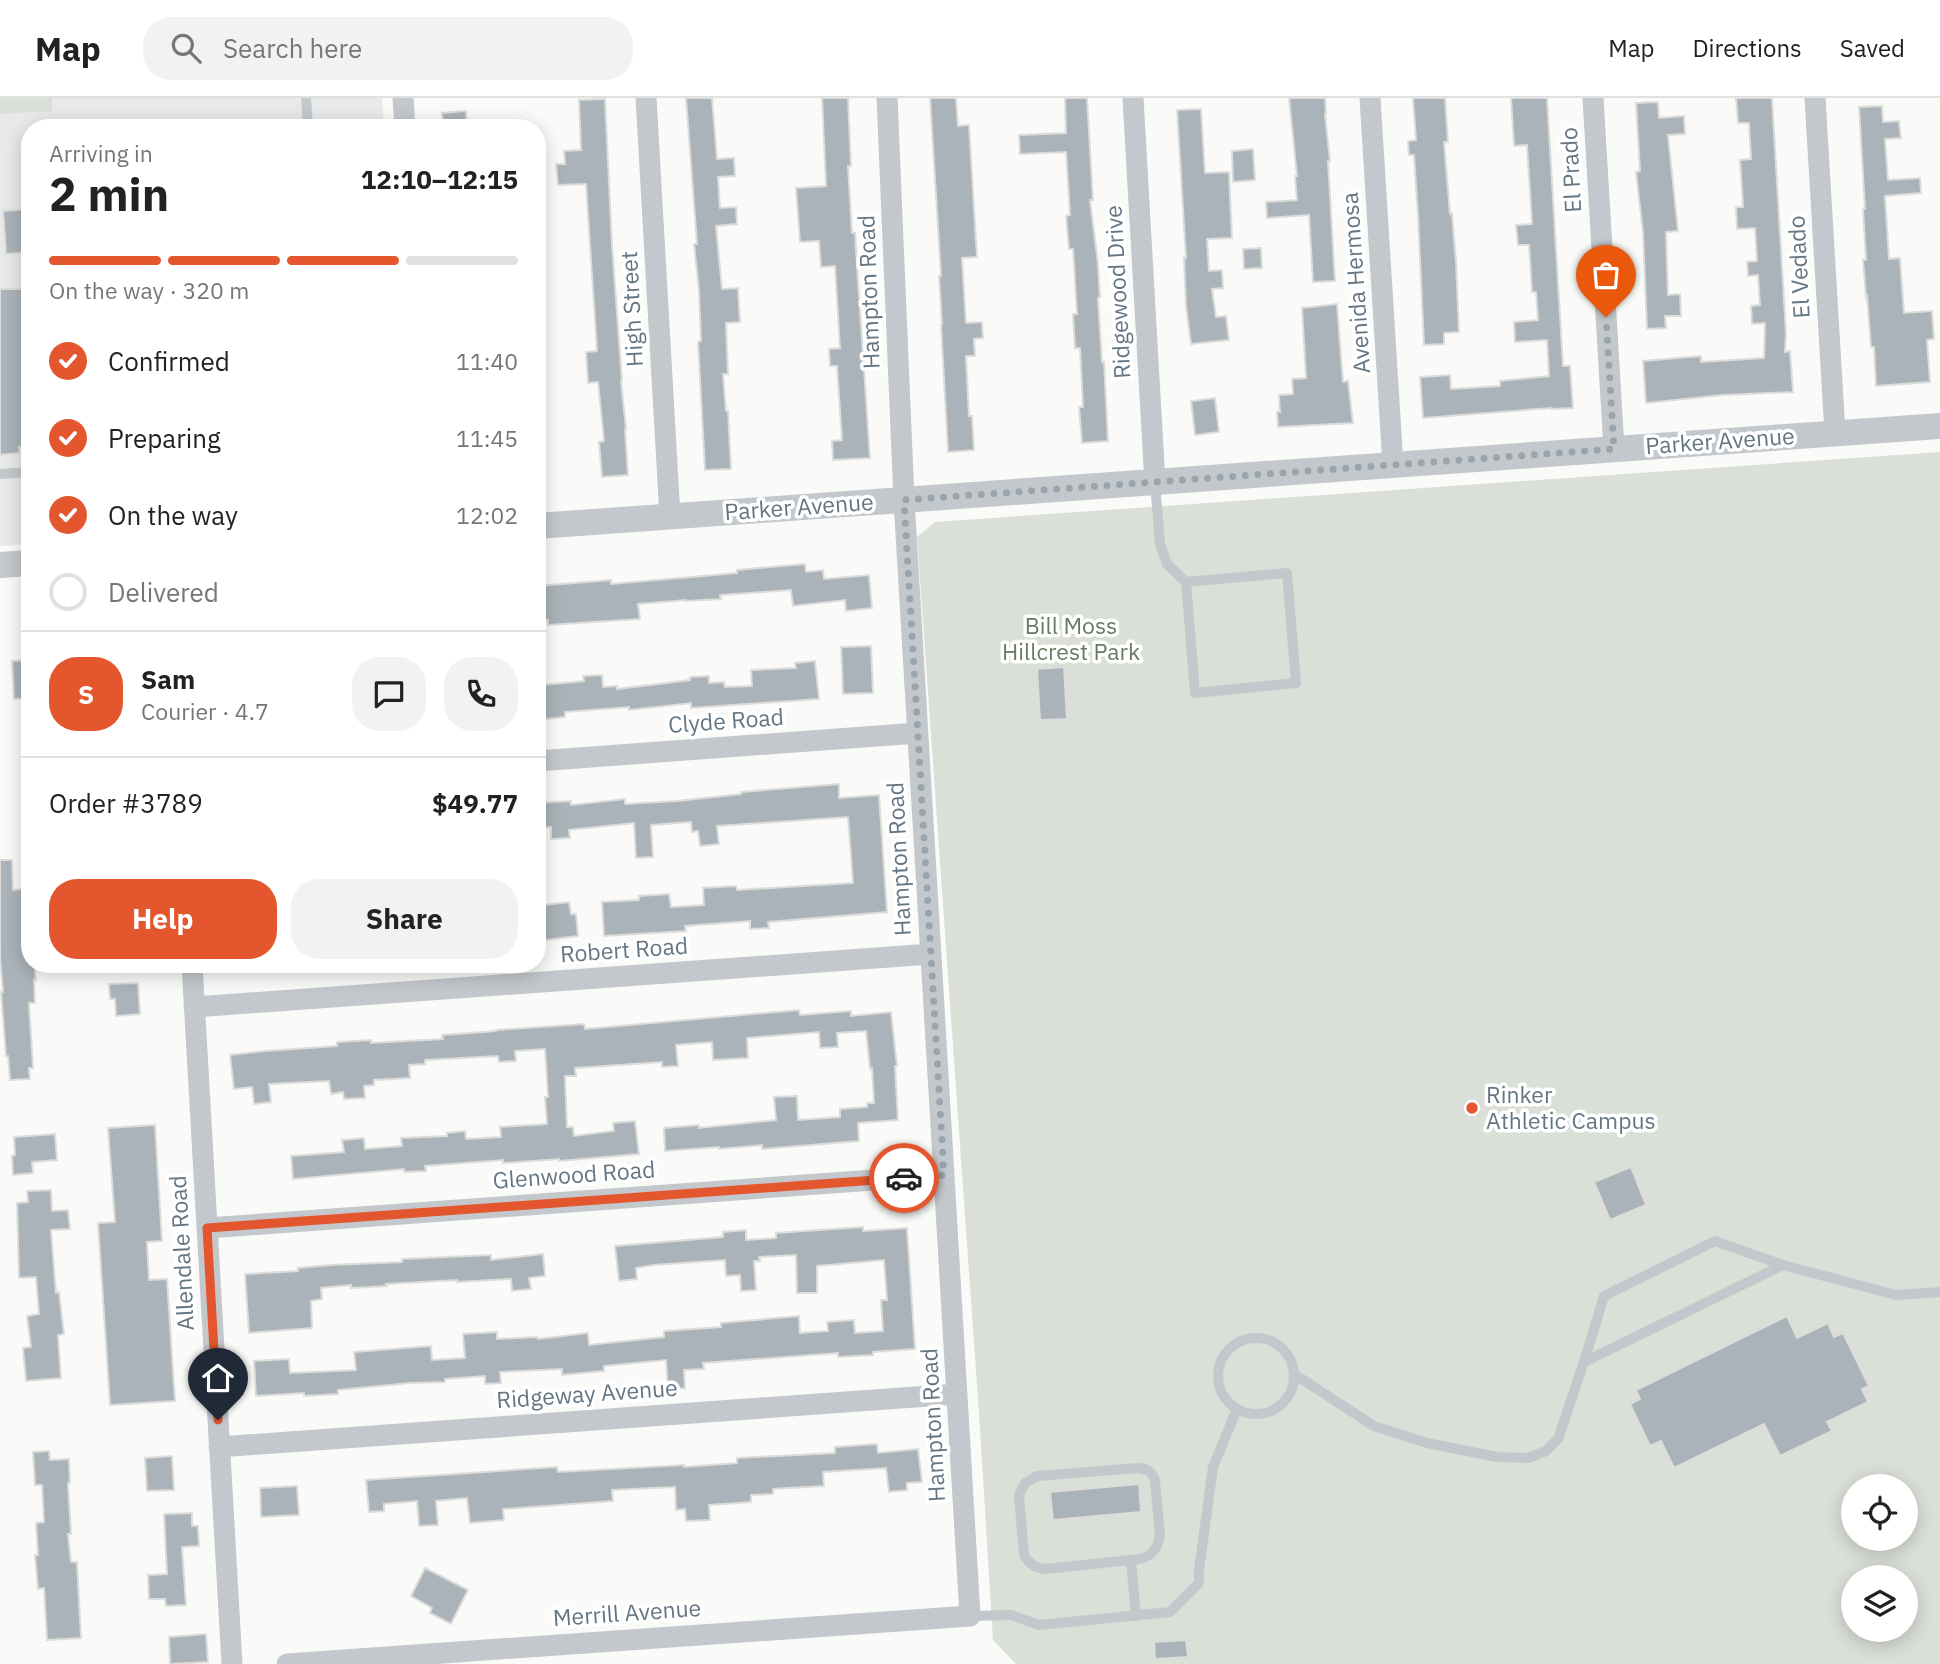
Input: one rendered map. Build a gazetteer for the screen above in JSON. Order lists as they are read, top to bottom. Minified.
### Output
{"streets":{"street":["El Prado","El Vedado","Avenida Hermosa","Hampton Road","Ridgewood Drive","High Street","Parker Avenue","Clyde Road","Robert Road","Glenwood Road","Allendale Road","Ridgeway Avenue","Merrill Avenue"]},"crossings":[["El Prado","Parker Avenue"],["El Vedado","Parker Avenue"],["Avenida Hermosa","Parker Avenue"],["Hampton Road","Parker Avenue"],["Hampton Road","Clyde Road"],["Hampton Road","Robert Road"],["Hampton Road","Glenwood Road"],["Hampton Road","Ridgeway Avenue"],["Hampton Road","Merrill Avenue"],["Ridgewood Drive","Parker Avenue"],["High Street","Parker Avenue"],["Robert Road","Allendale Road"],["Glenwood Road","Allendale Road"],["Allendale Road","Ridgeway Avenue"]],"parks":["Bill Moss Hillcrest Park"],"places":["Rinker Athletic Campus"],"page":{"header":"Map","search":"Search here","nav":["Map","Directions","Saved"],"heading":["2 min","Arriving in","12:10–12:15"],"panel":["Sam","Courier · 4.7","Order #3789","$49.77"],"bar":"On the way · 320 m","list":[["Confirmed","11:40"],["Preparing","11:45"],["On the way","12:02"],"Delivered"],"round":"S","buttons":["Help","Share"]}}
